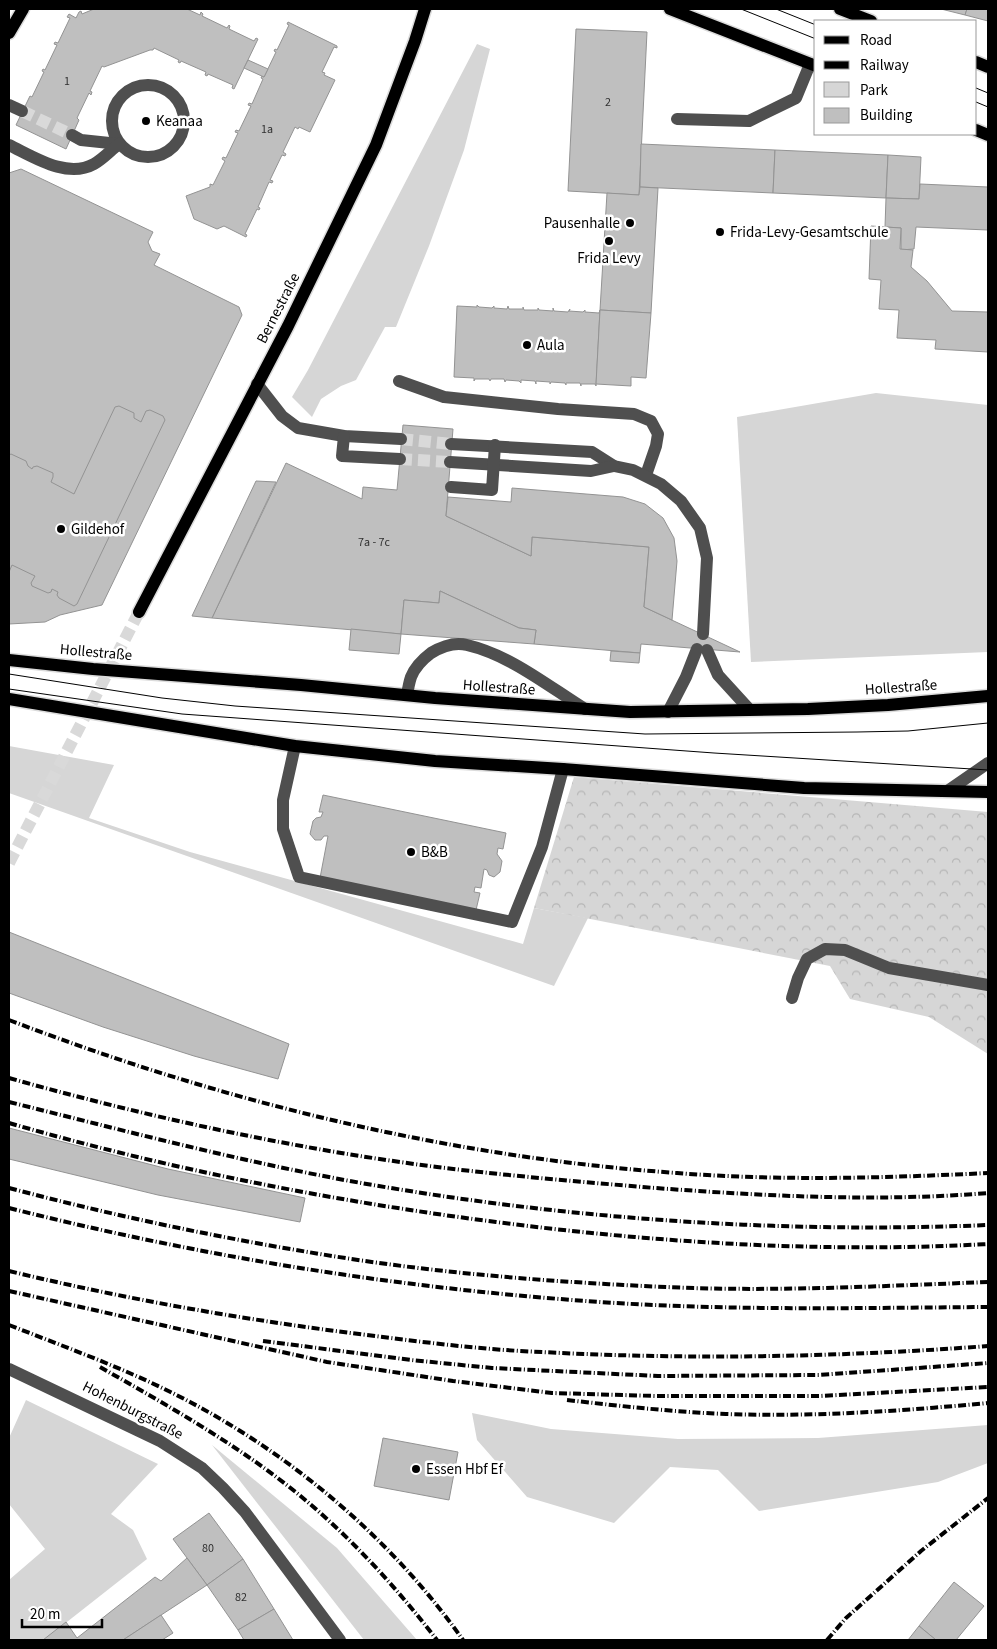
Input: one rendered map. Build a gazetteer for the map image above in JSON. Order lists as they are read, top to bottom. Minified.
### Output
{"streets":{"main road":["Bernestraße","Hollestraße"],"street":["Hohenburgstraße"]},"places":["Keanaa","Pausenhalle","Frida-Levy-Gesamtschule","Frida Levy","Aula","Gildehof","B&B","Essen Hbf Ef"],"house_numbers":["1","2","1a","7a - 7c","80","82"],"legend":["Road","Railway","Park","Building"],"scale_bar":"20 m"}
